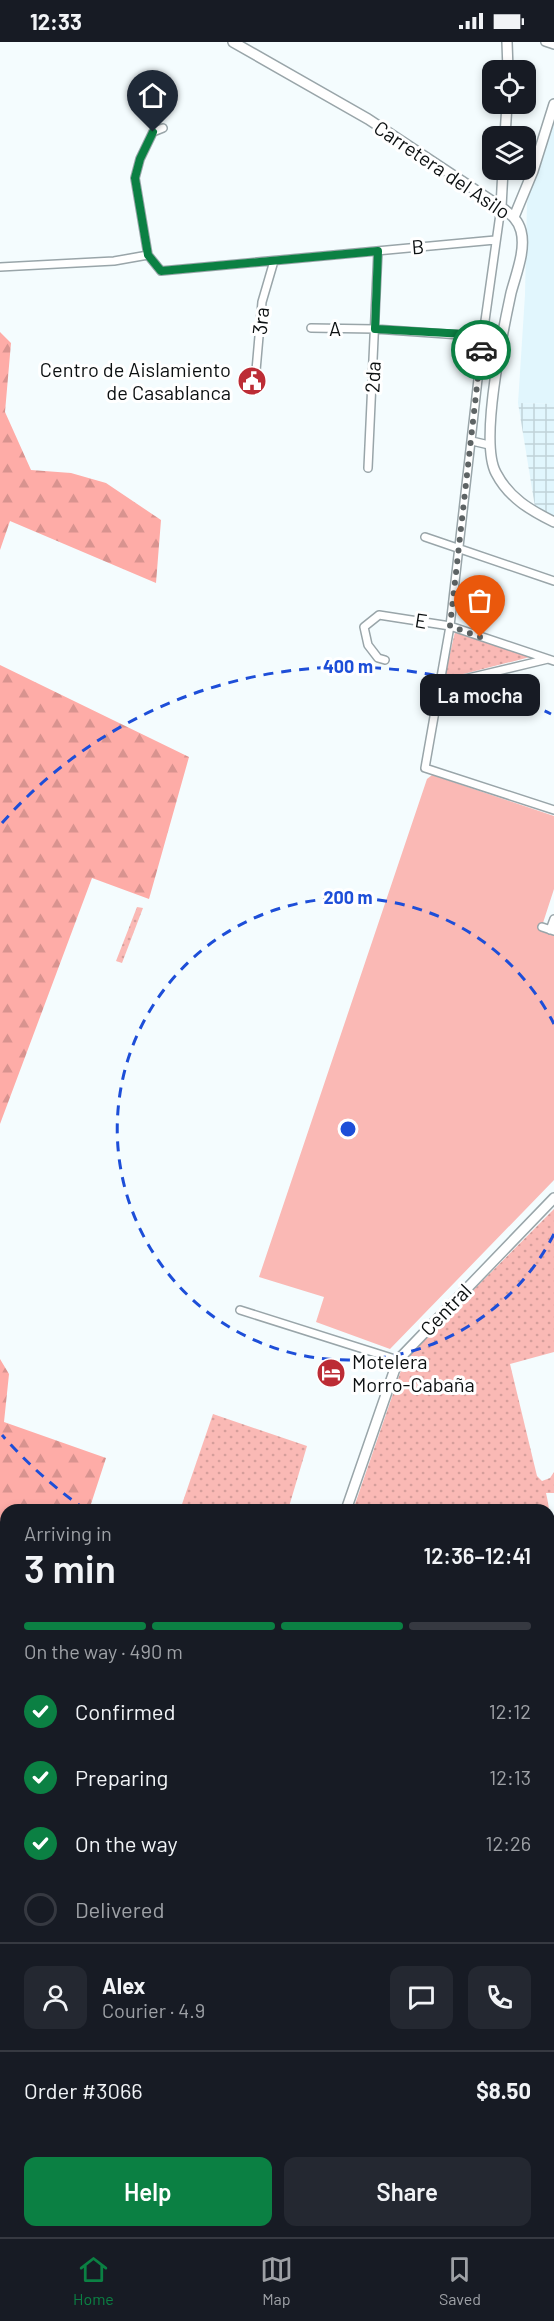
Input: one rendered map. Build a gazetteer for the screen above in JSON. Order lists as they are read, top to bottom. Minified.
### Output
{"streets":{"street":["Carretera del Asilo","B","3ra","A","2da","E","Central"]},"crossings":[["Carretera del Asilo","A"],["B","3ra"],["B","2da"],["A","2da"]],"places":{"public building":["Centro de Aislamiento de Casablanca"],"other":["La mocha"],"hotel":["Motelera Morro-Cabaña"]},"page":{"status":"12:33","bubble":"La mocha","heading":["3 min","Arriving in","12:36–12:41"],"panel":["Alex","Courier · 4.9","Order #3066","$8.50"],"bar":"On the way · 490 m","list":[["Confirmed","12:12"],["Preparing","12:13"],["On the way","12:26"],"Delivered"],"buttons":["Help","Share"],"tabs":["Home","Map","Saved"]},"rings":["400 m","200 m"]}
